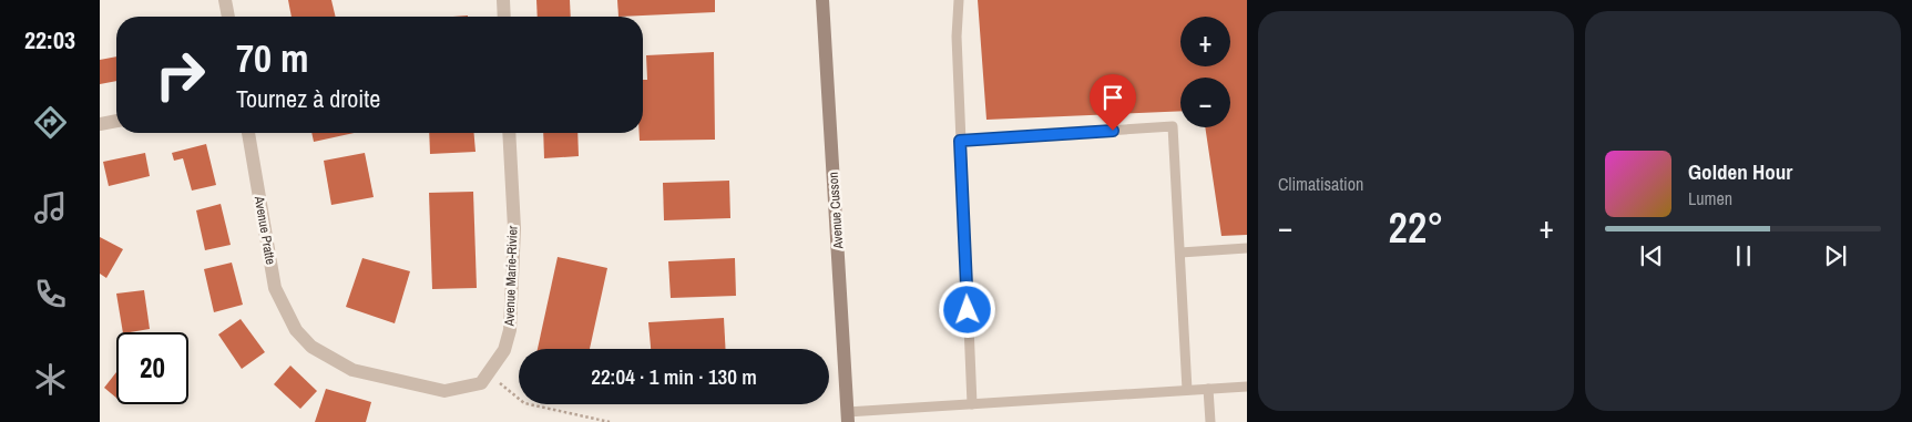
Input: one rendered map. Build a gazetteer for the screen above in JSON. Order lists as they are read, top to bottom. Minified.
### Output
{"streets":{"street":["Avenue Cusson","Avenue Pratte","Avenue Marie-Rivier"]},"crossings":[["Avenue Pratte","Avenue Marie-Rivier"]],"page":{"tabs":"22:03","tile":"Climatisation","map_buttons":["+","−"],"turn":["70 m","Tournez à droite"],"song":["Golden Hour","Lumen"],"heat":["−","22°","+"],"limit":"20","trip":"22:04 · 1 min · 130 m"}}
